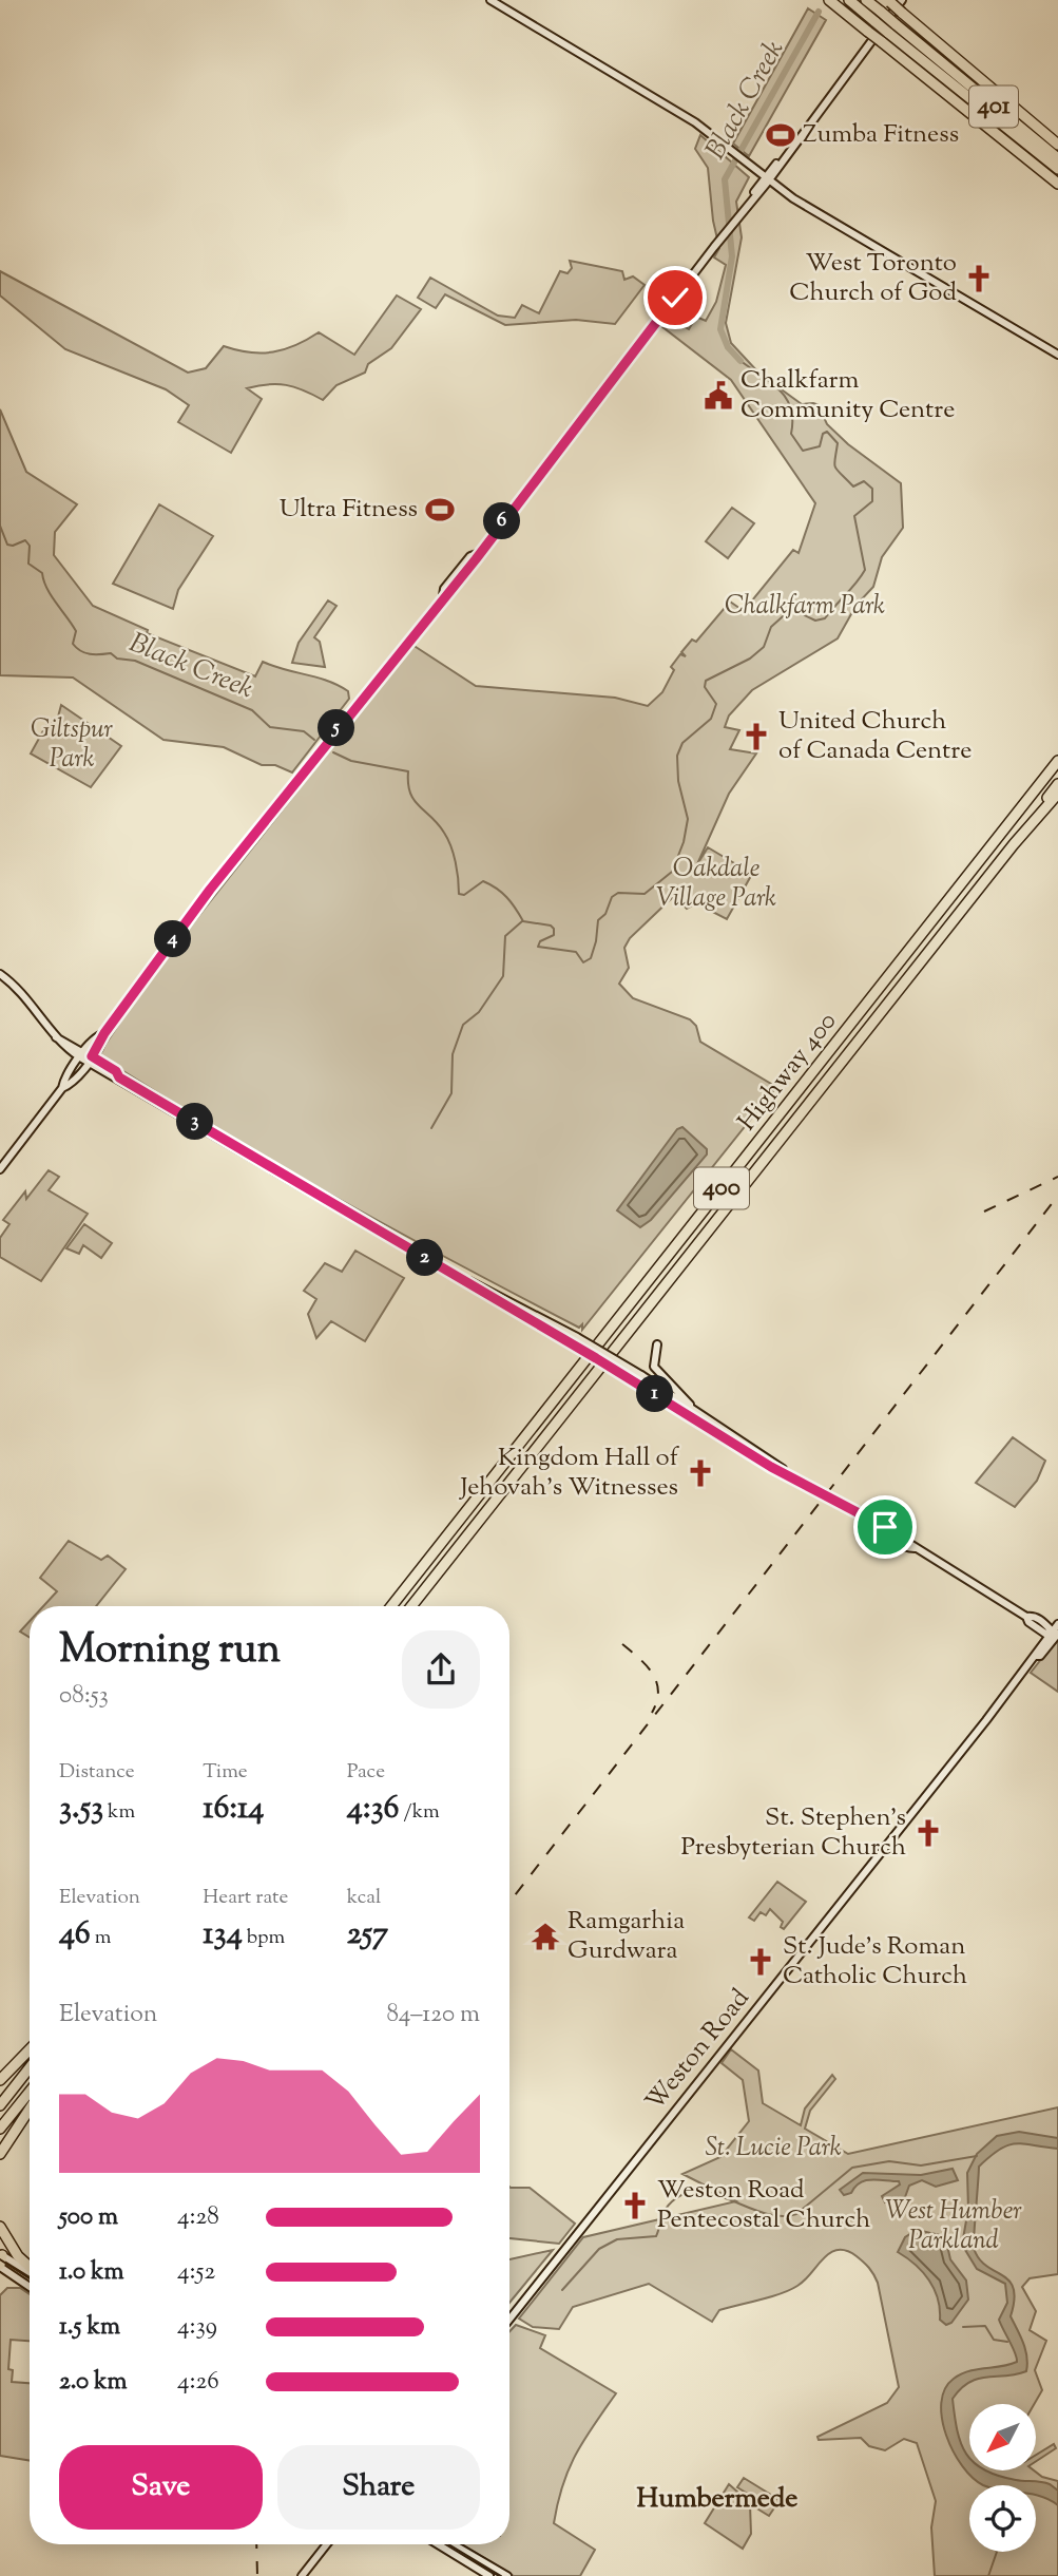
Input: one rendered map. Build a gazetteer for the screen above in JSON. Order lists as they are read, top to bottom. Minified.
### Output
{"streets":{"highway":["401","Highway 400","400"],"main road":["Weston Road"]},"districts":["Humbermede"],"water":["Black Creek"],"parks":["Chalkfarm Park","Giltspur Park","Oakdale Village Park","St. Lucie Park","West Humber Parkland"],"places":{"sports":["Zumba Fitness","Ultra Fitness"],"church":["West Toronto Church of God","United Church of Canada Centre","Kingdom Hall of Jehovah's Witnesses","St. Stephen's Presbyterian Church","St. Jude's Roman Catholic Church","Weston Road Pentecostal Church"],"public building":["Chalkfarm Community Centre"],"temple":["Ramgarhia Gurdwara"]},"north":"bottom left","page":{"pins":["6","5","4","3","2","1"],"heading":["Morning run","08:53"],"stats":[["Distance","3.53 km"],["Time","16:14"],["Pace","4:36 /km"],["Elevation","46 m"],["Heart rate","134 bpm"],["kcal","257"]],"chart":["Elevation","84–120 m"],"list":[{"name":"500 m","note":"4:28"},{"name":"1.0 km","note":"4:52"},{"name":"1.5 km","note":"4:39"},{"name":"2.0 km","note":"4:26"}],"buttons":["Save","Share"]}}
